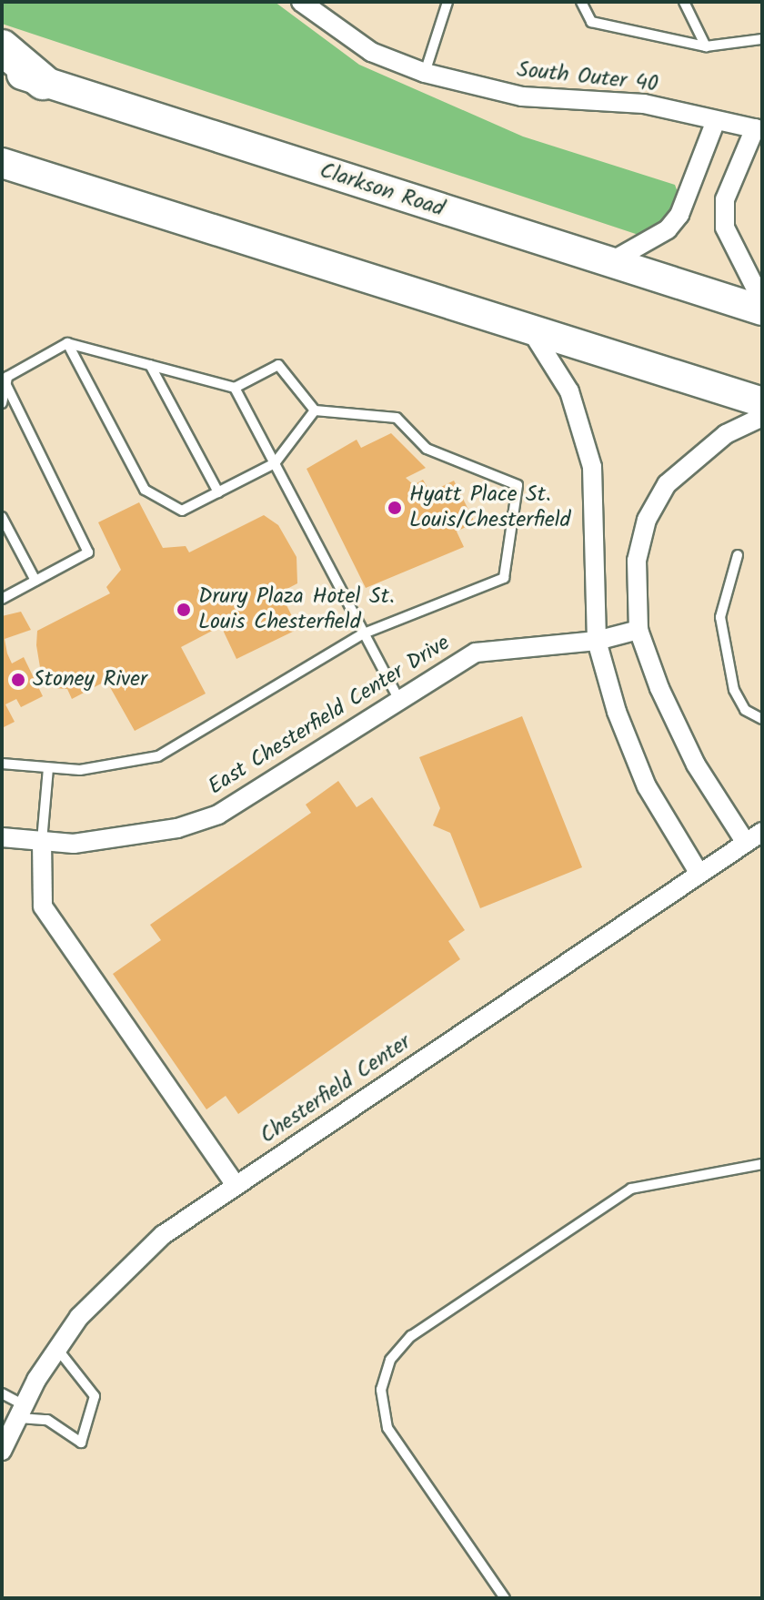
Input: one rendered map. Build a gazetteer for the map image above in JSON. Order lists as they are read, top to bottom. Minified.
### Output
{"streets":{"main road":["Clarkson Road"],"street":["South Outer 40","East Chesterfield Center Drive","Chesterfield Center"]},"places":["Hyatt Place St. Louis/Chesterfield","Drury Plaza Hotel St. Louis Chesterfield","Stoney River"]}
